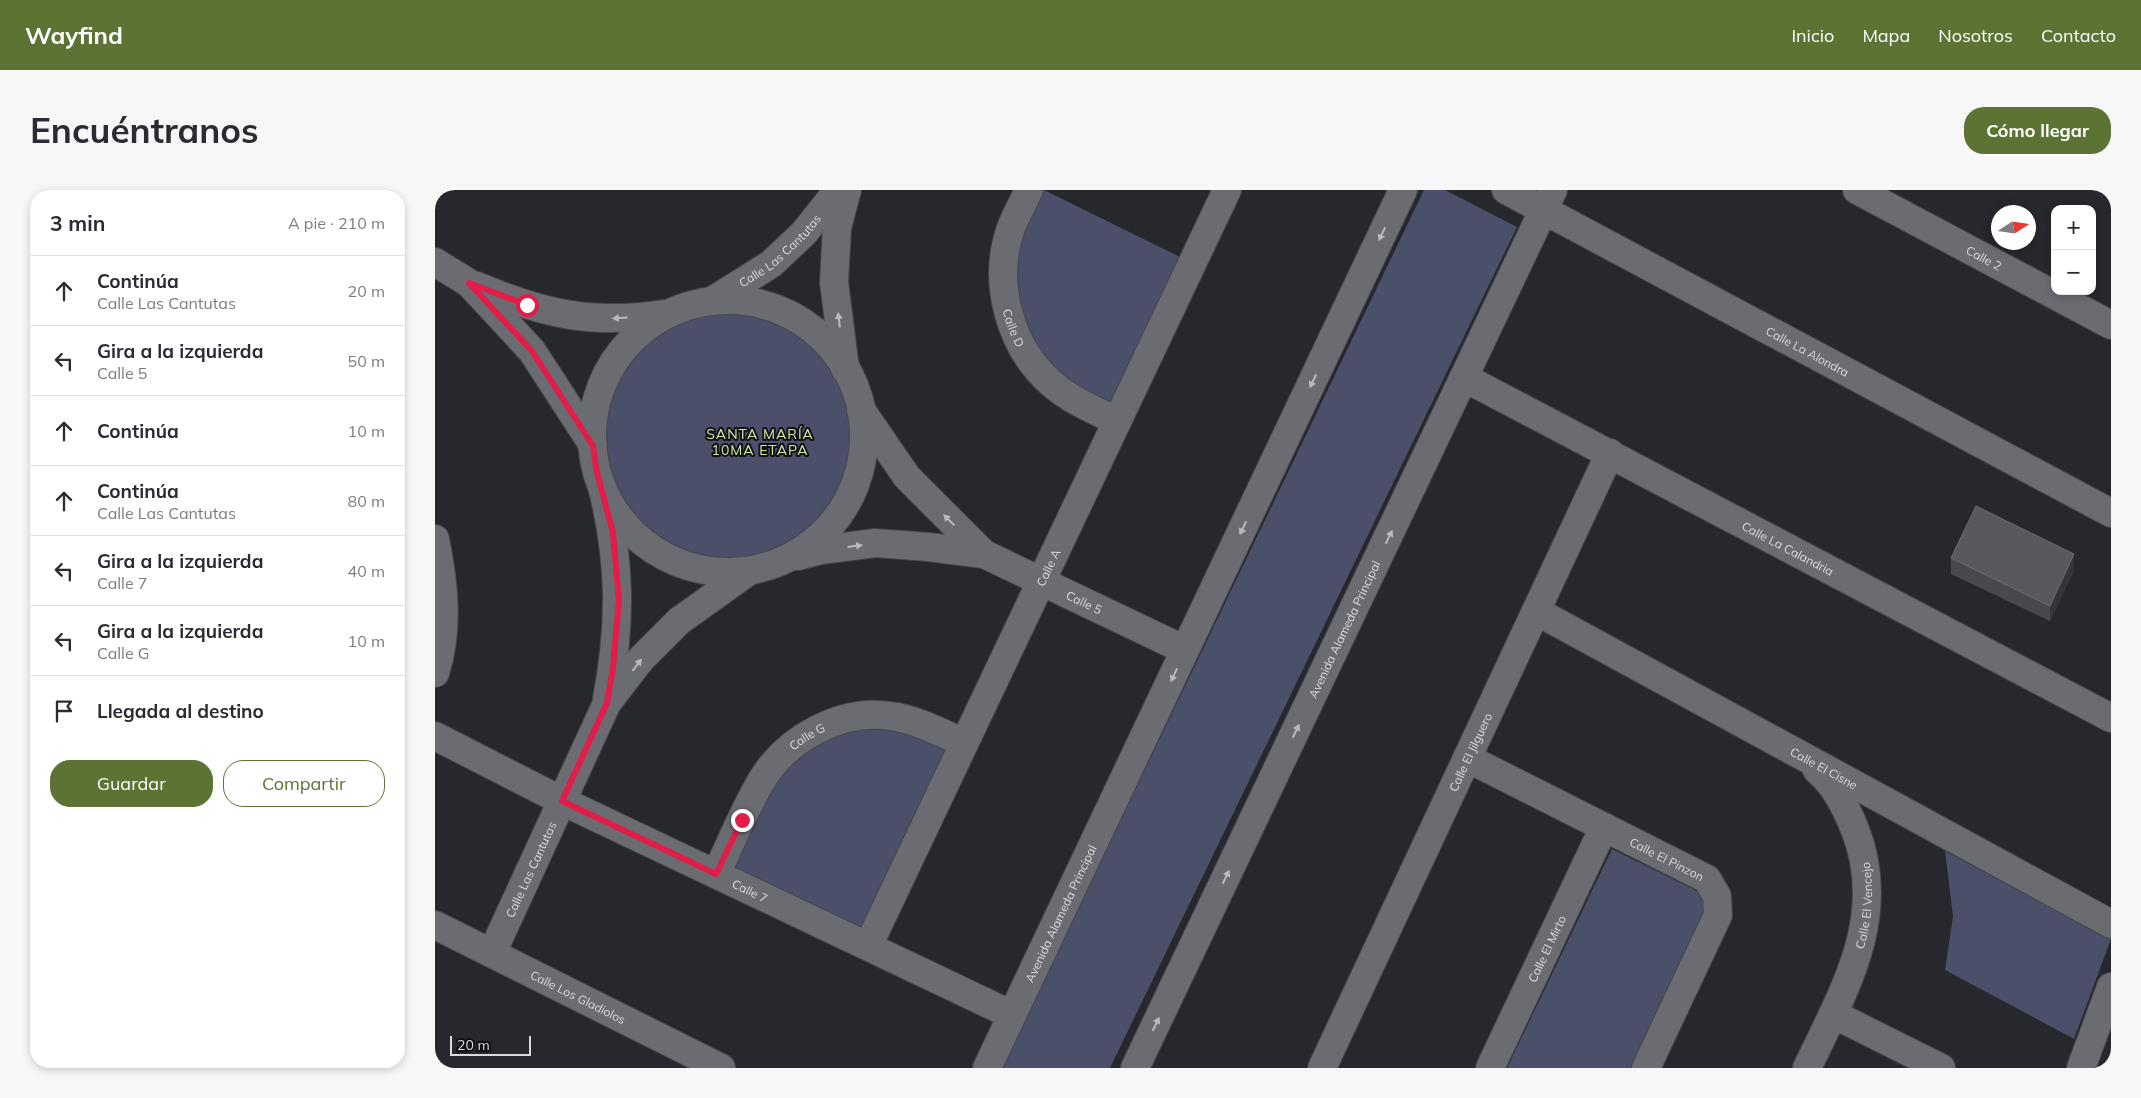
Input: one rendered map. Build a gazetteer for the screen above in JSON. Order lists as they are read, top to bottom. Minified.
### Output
{"streets":{"street":["Calle Las Cantutas","Calle 2","Calle D","Calle La Alondra","Calle La Calandria","Calle A","Calle 5","Avenida Alameda Principal","Calle G","Calle El Jilguero","Calle El Cisne","Calle El Pinzon","Calle 7","Calle El Vencejo","Calle El Mirto","Calle Los Gladiolos"]},"crossings":[["Calle Las Cantutas","Calle 7"],["Calle Las Cantutas","Calle Los Gladiolos"],["Calle D","Calle A"],["Calle La Alondra","Avenida Alameda Principal"],["Calle La Calandria","Avenida Alameda Principal"],["Calle La Calandria","Calle El Jilguero"],["Calle A","Calle 5"],["Calle A","Calle G"],["Calle A","Calle 7"],["Calle 5","Avenida Alameda Principal"],["Avenida Alameda Principal","Calle 7"],["Calle G","Calle 7"],["Calle El Jilguero","Calle El Cisne"],["Calle El Jilguero","Calle El Pinzon"],["Calle El Cisne","Calle El Vencejo"],["Calle El Pinzon","Calle El Mirto"]],"districts":["SANTA MARÍA 10MA ETAPA"],"scale_bar":"20 m","north":"right","page":{"header":"Wayfind","nav":["Inicio","Mapa","Nosotros","Contacto"],"buttons":["Cómo llegar",["Guardar","Compartir"]],"title":"Encuéntranos","heading":["3 min","A pie · 210 m"],"map_buttons":["+","−"],"list":[["Continúa","Calle Las Cantutas","20 m"],["Gira a la izquierda","Calle 5","50 m"],["Continúa","10 m"],["Continúa","Calle Las Cantutas","80 m"],["Gira a la izquierda","Calle 7","40 m"],["Gira a la izquierda","Calle G","10 m"],"Llegada al destino"],"scale":"20 m"}}
